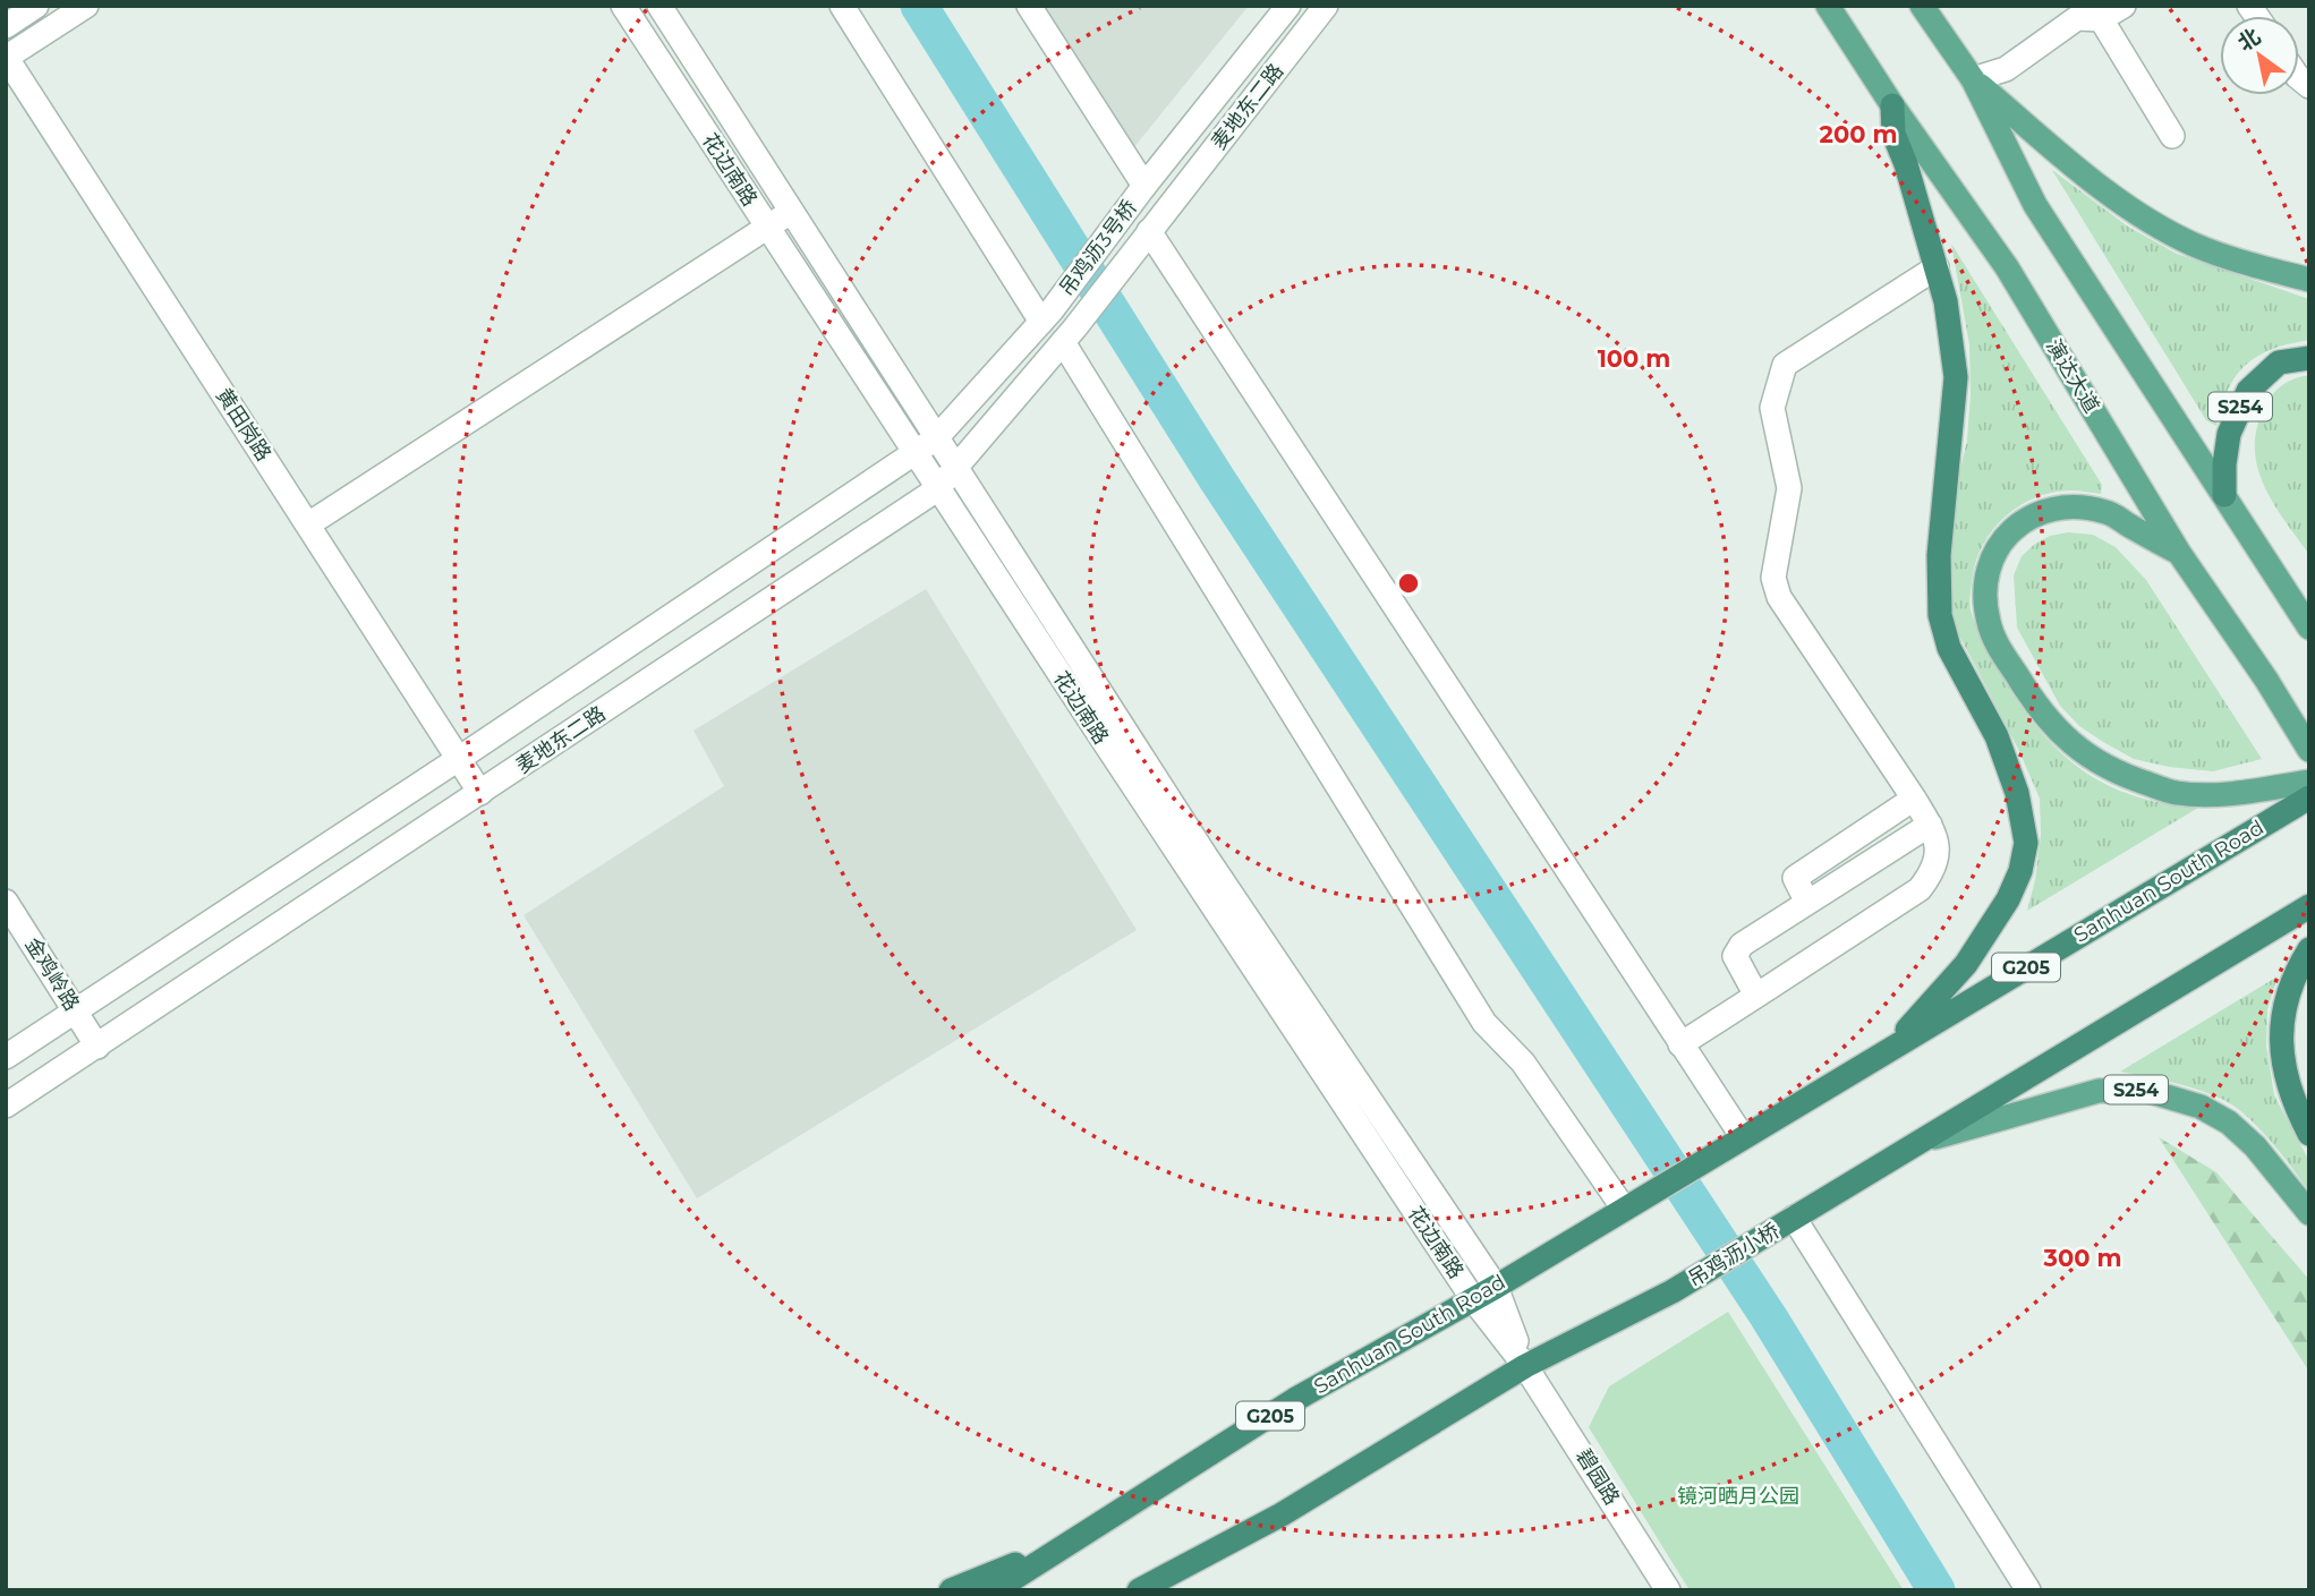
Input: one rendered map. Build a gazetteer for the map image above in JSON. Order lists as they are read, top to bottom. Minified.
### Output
{"streets":{"highway":["S254","Sanhuan South Road","G205","吊鸡沥小桥"],"main road":["演达大道"],"street":["麦地东二路","花边南路","吊鸡沥3号桥","黄田岗路","金鸡岭路","碧园路"]},"crossings":[["麦地东二路","花边南路"],["麦地东二路","吊鸡沥3号桥"],["麦地东二路","黄田岗路"],["麦地东二路","金鸡岭路"],["花边南路","Sanhuan South Road"],["花边南路","吊鸡沥小桥"],["花边南路","碧园路"],["Sanhuan South Road","G205"],["吊鸡沥小桥","碧园路"]],"parks":["镜河晒月公园"],"north":"top left","rings":["200 m","100 m","300 m"]}
